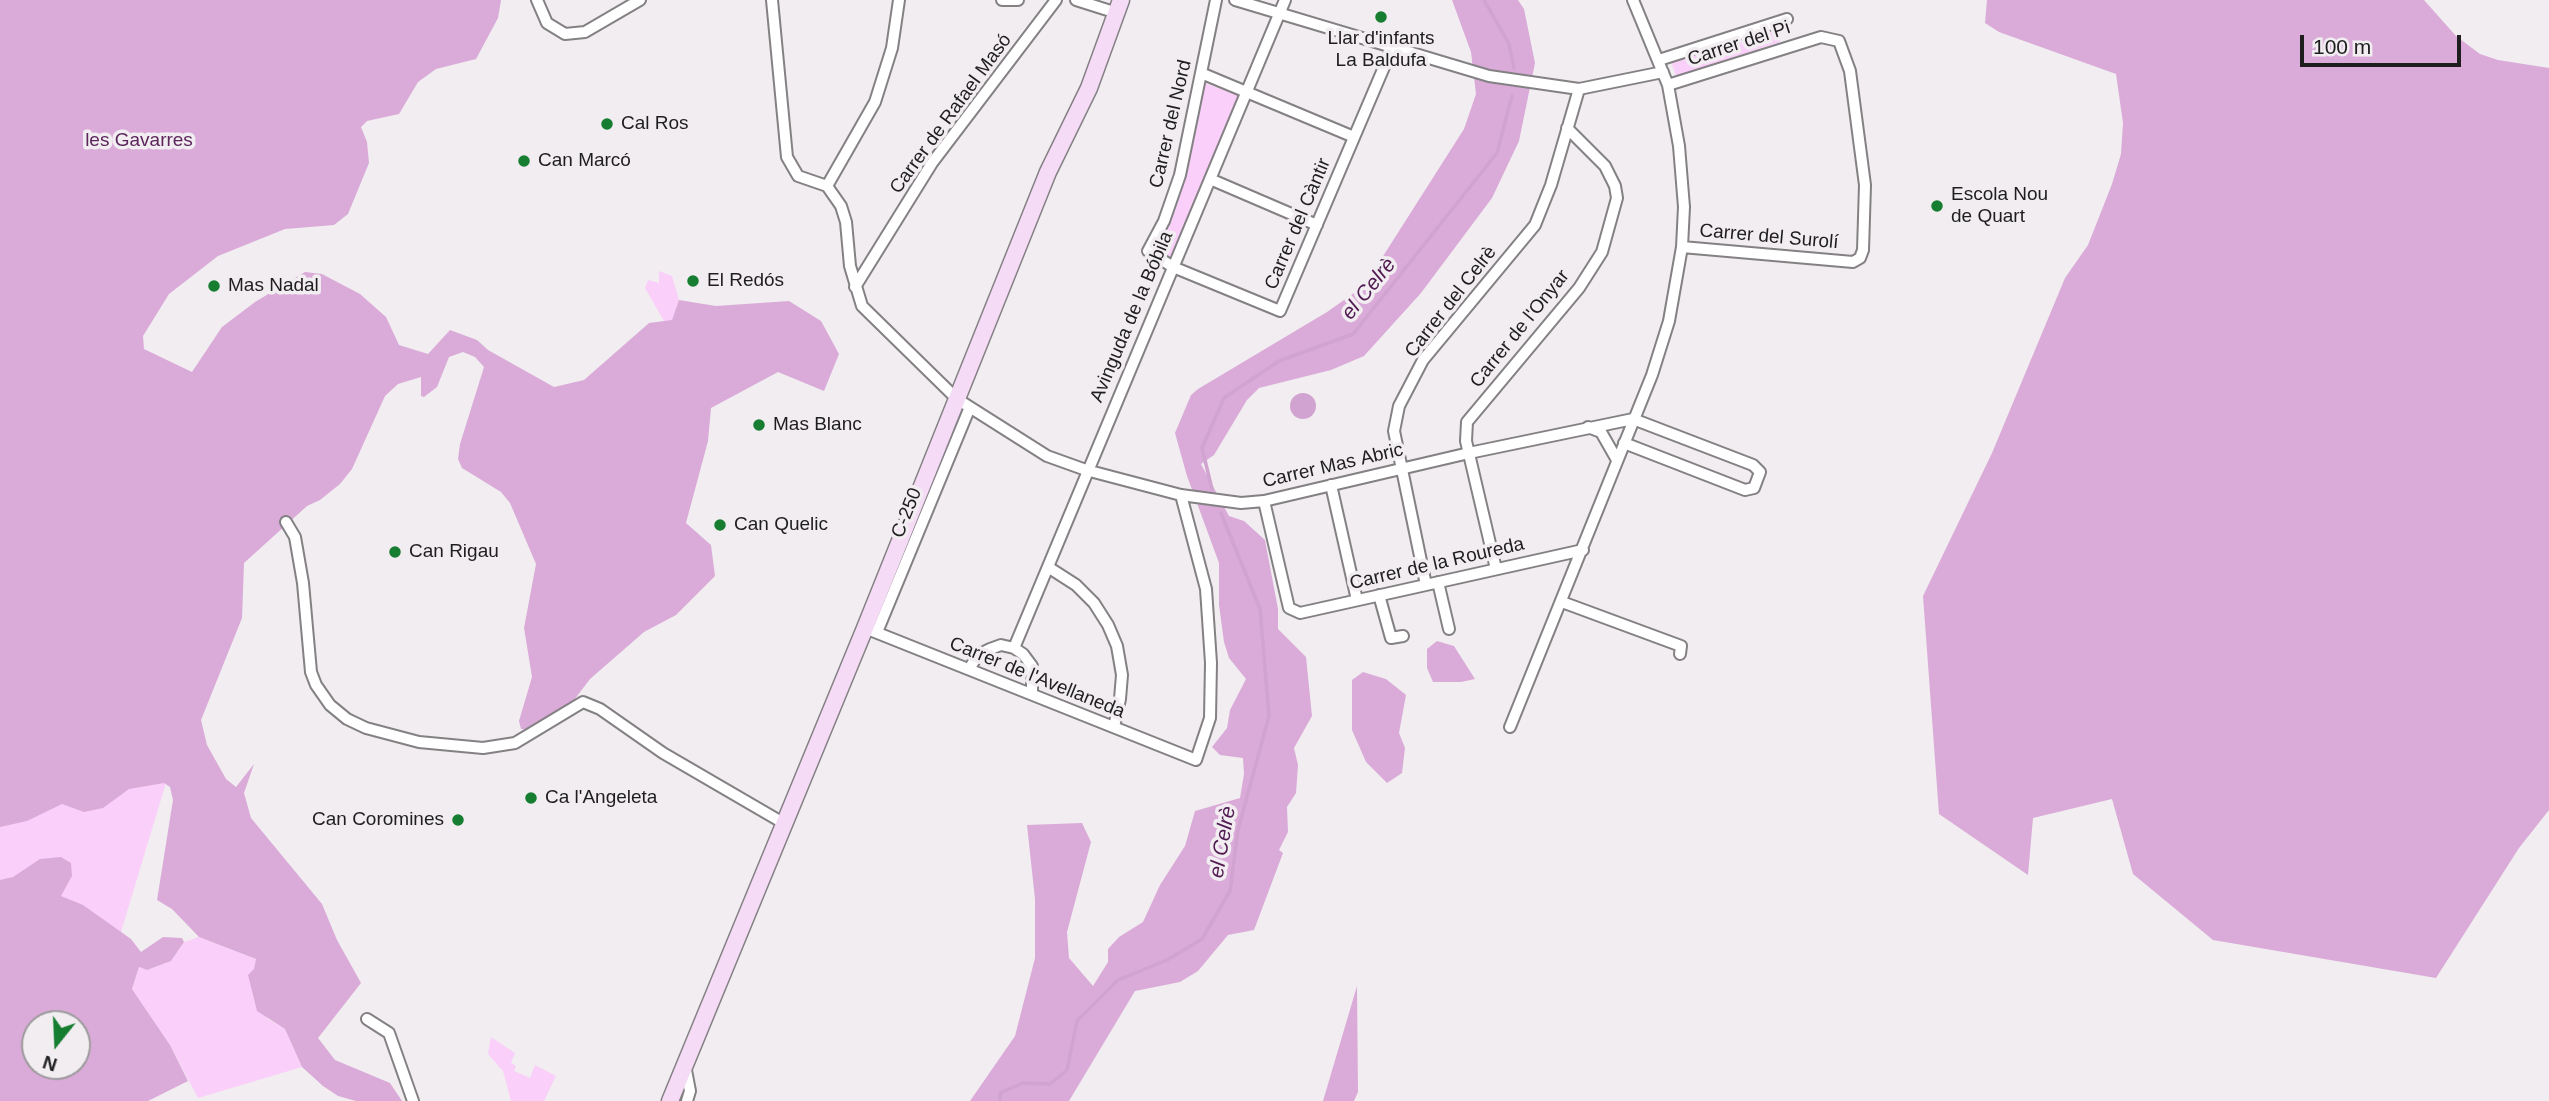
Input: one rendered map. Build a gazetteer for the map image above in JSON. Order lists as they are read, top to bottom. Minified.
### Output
{"streets":{"main road":["C-250"],"street":["Carrer del Pi","Carrer de Rafael Masó","Carrer del Nord","Carrer del Càntir","Carrer del Surolí","Carrer del Celrè","Avinguda de la Bóbila","Carrer de l'Onyar","Carrer Mas Abric","Carrer de la Roureda","Carrer de l'Avellaneda"]},"crossings":[["Carrer del Pi","Carrer del Surolí"],["Carrer de Rafael Masó","Carrer Mas Abric"],["Carrer del Nord","Carrer del Càntir"],["Carrer del Nord","Avinguda de la Bóbila"],["Carrer del Càntir","Avinguda de la Bóbila"],["Carrer del Celrè","Carrer de l'Onyar"],["Carrer del Celrè","Carrer Mas Abric"],["Carrer del Celrè","Carrer de la Roureda"],["Avinguda de la Bóbila","Carrer Mas Abric"],["Carrer de l'Onyar","Carrer Mas Abric"],["Carrer de l'Onyar","Carrer de la Roureda"],["Carrer Mas Abric","C-250"],["Carrer Mas Abric","Carrer de la Roureda"],["Carrer Mas Abric","Carrer de l'Avellaneda"],["C-250","Carrer de l'Avellaneda"]],"water":["el Celrè"],"parks":["les Gavarres"],"places":["Llar d'infants La Baldufa","Cal Ros","Can Marcó","Escola Nou de Quart","El Redós","Mas Nadal","Mas Blanc","Can Quelic","Can Rigau","Ca l'Angeleta","Can Coromines"],"scale_bar":"100 m","north":"bottom"}
